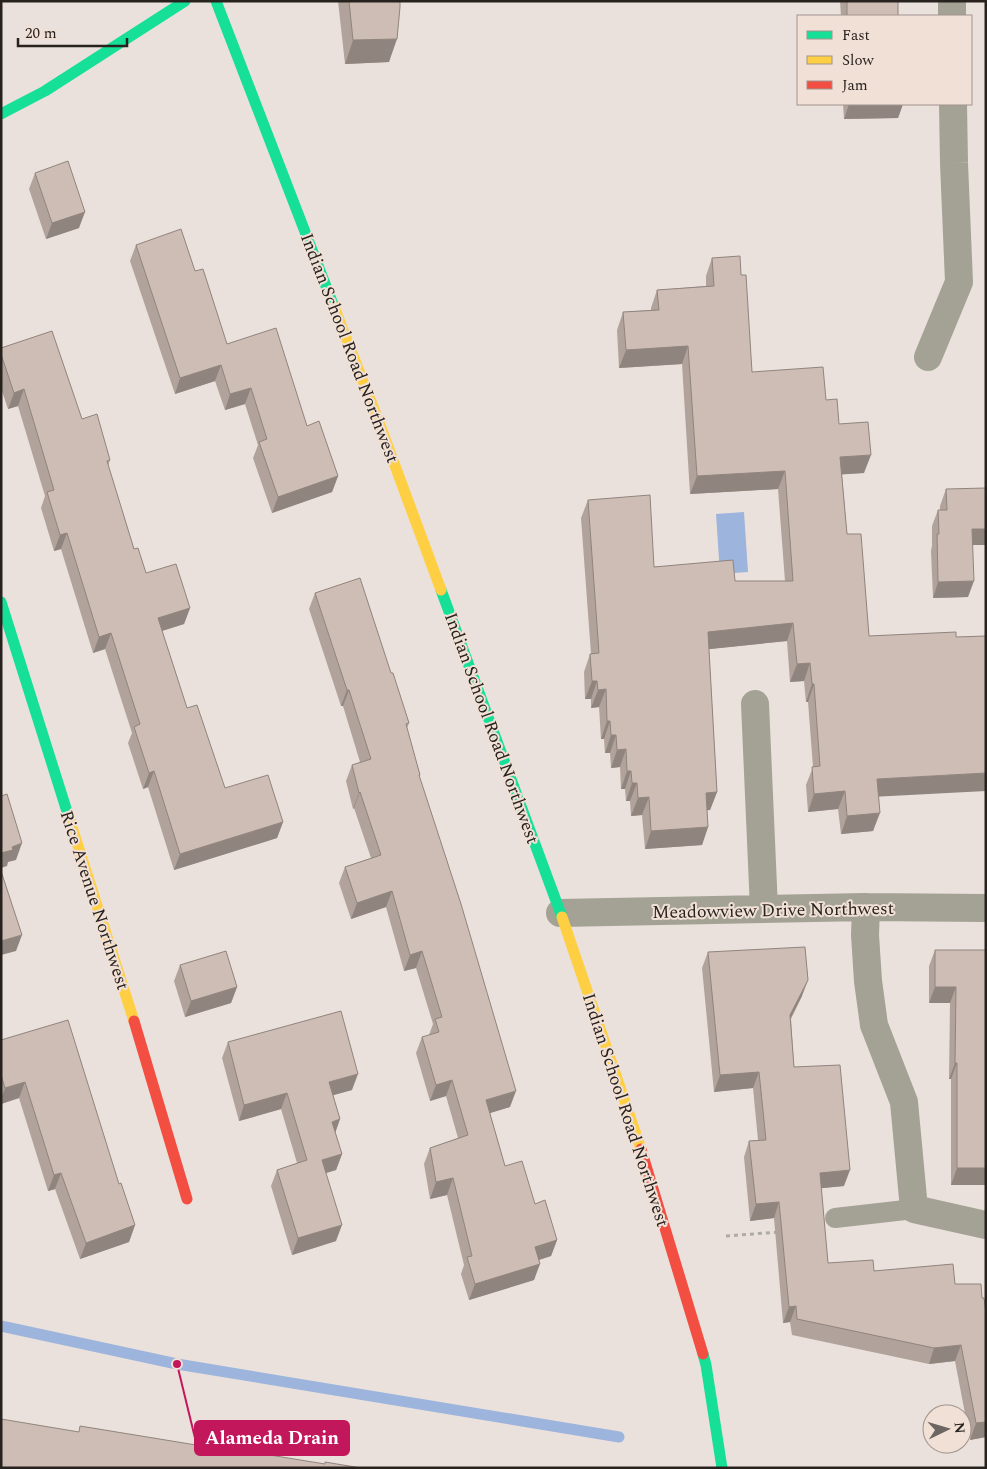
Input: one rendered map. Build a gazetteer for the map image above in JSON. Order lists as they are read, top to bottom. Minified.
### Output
{"streets":{"main road":["Indian School Road Northwest","Rice Avenue Northwest"],"street":["Meadowview Drive Northwest"]},"crossings":[["Indian School Road Northwest","Meadowview Drive Northwest"]],"places":["Alameda Drain"],"legend":["Fast","Slow","Jam"],"scale_bar":"20 m","north":"right"}
